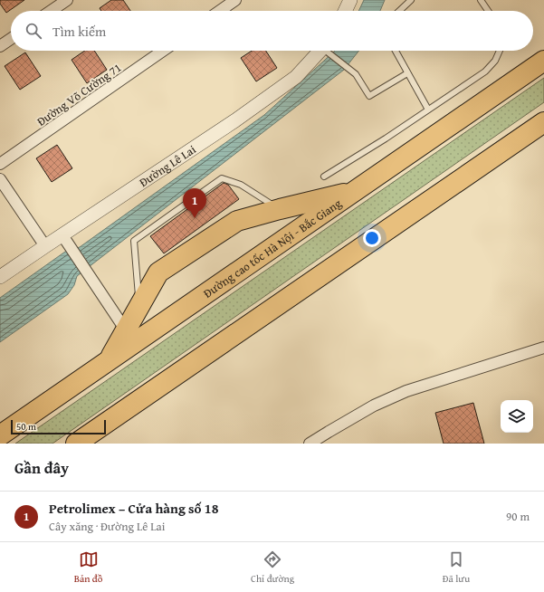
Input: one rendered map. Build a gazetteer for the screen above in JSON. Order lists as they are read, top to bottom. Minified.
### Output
{"streets":{"highway":["Đường cao tốc Hà Nội - Bắc Giang"],"street":["Đường Võ Cường 71","Đường Lê Lai"]},"scale_bar":"50 m","page":{"search":"Tìm kiếm","pins":"1","scale":"50 m","heading":"Gần đây","list":[{"mark":"1","name":"Petrolimex – Cửa hàng số 18","note":"Cây xăng · Đường Lê Lai","value":"90 m"}],"nav":["Bản đồ","Chỉ đường","Đã lưu"]}}
